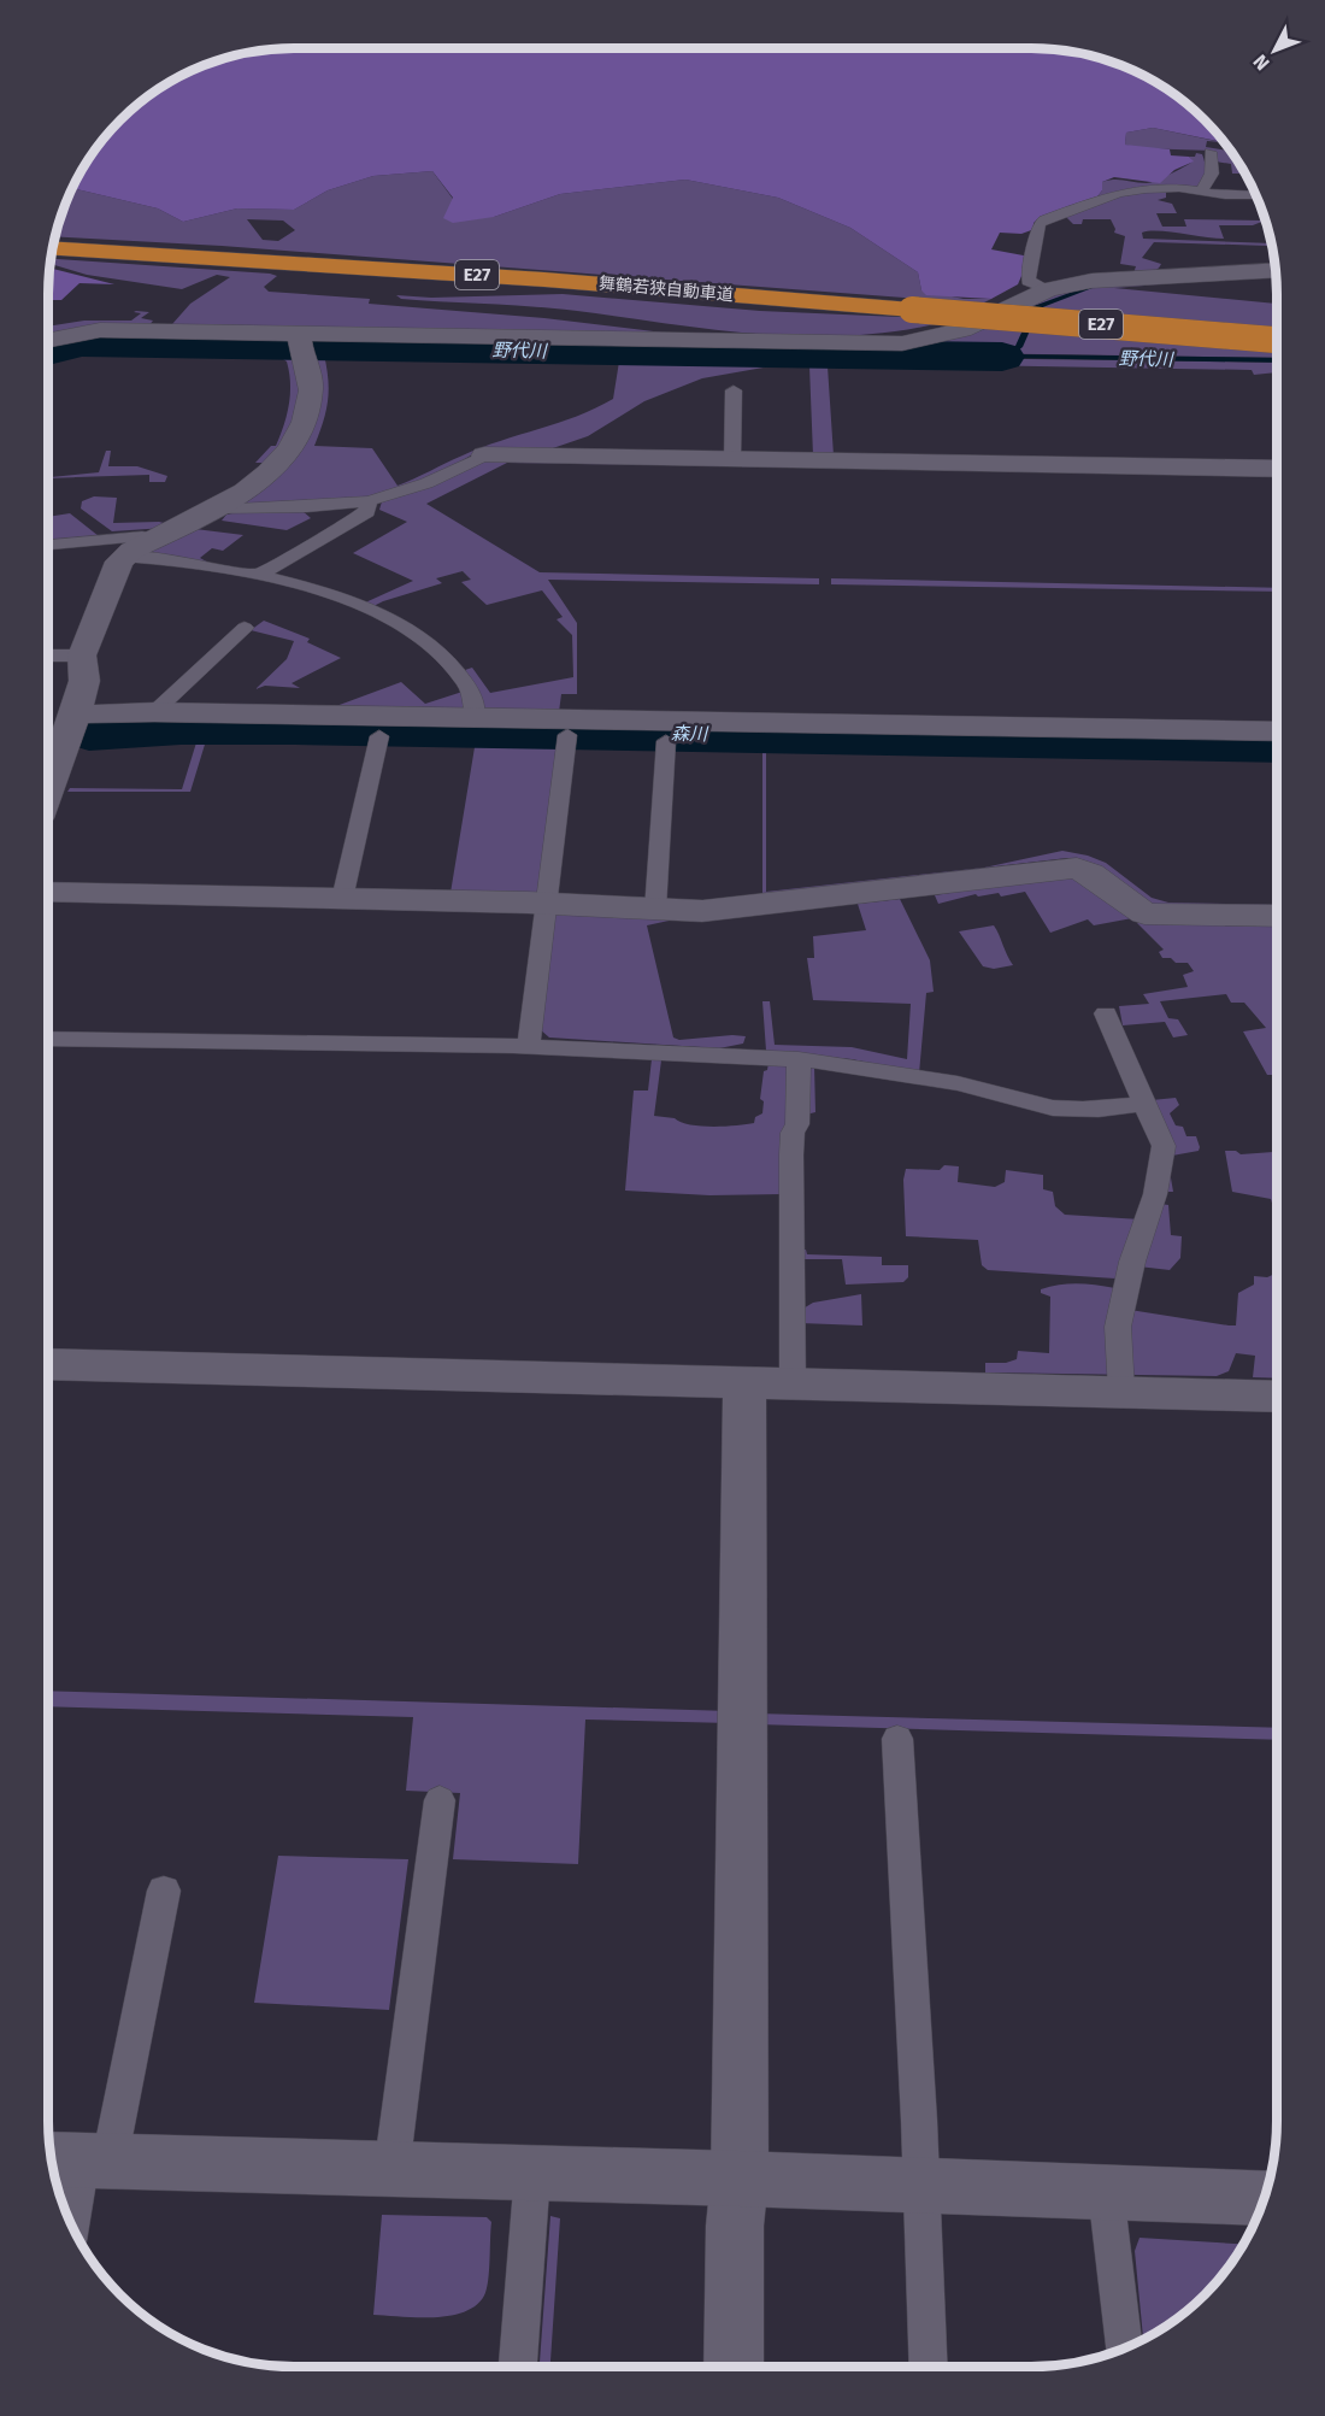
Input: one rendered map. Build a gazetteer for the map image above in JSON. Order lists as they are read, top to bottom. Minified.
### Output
{"streets":{"highway":["E27","舞鶴若狭自動車道"]},"water":["野代川","森川"],"north":"bottom left"}
